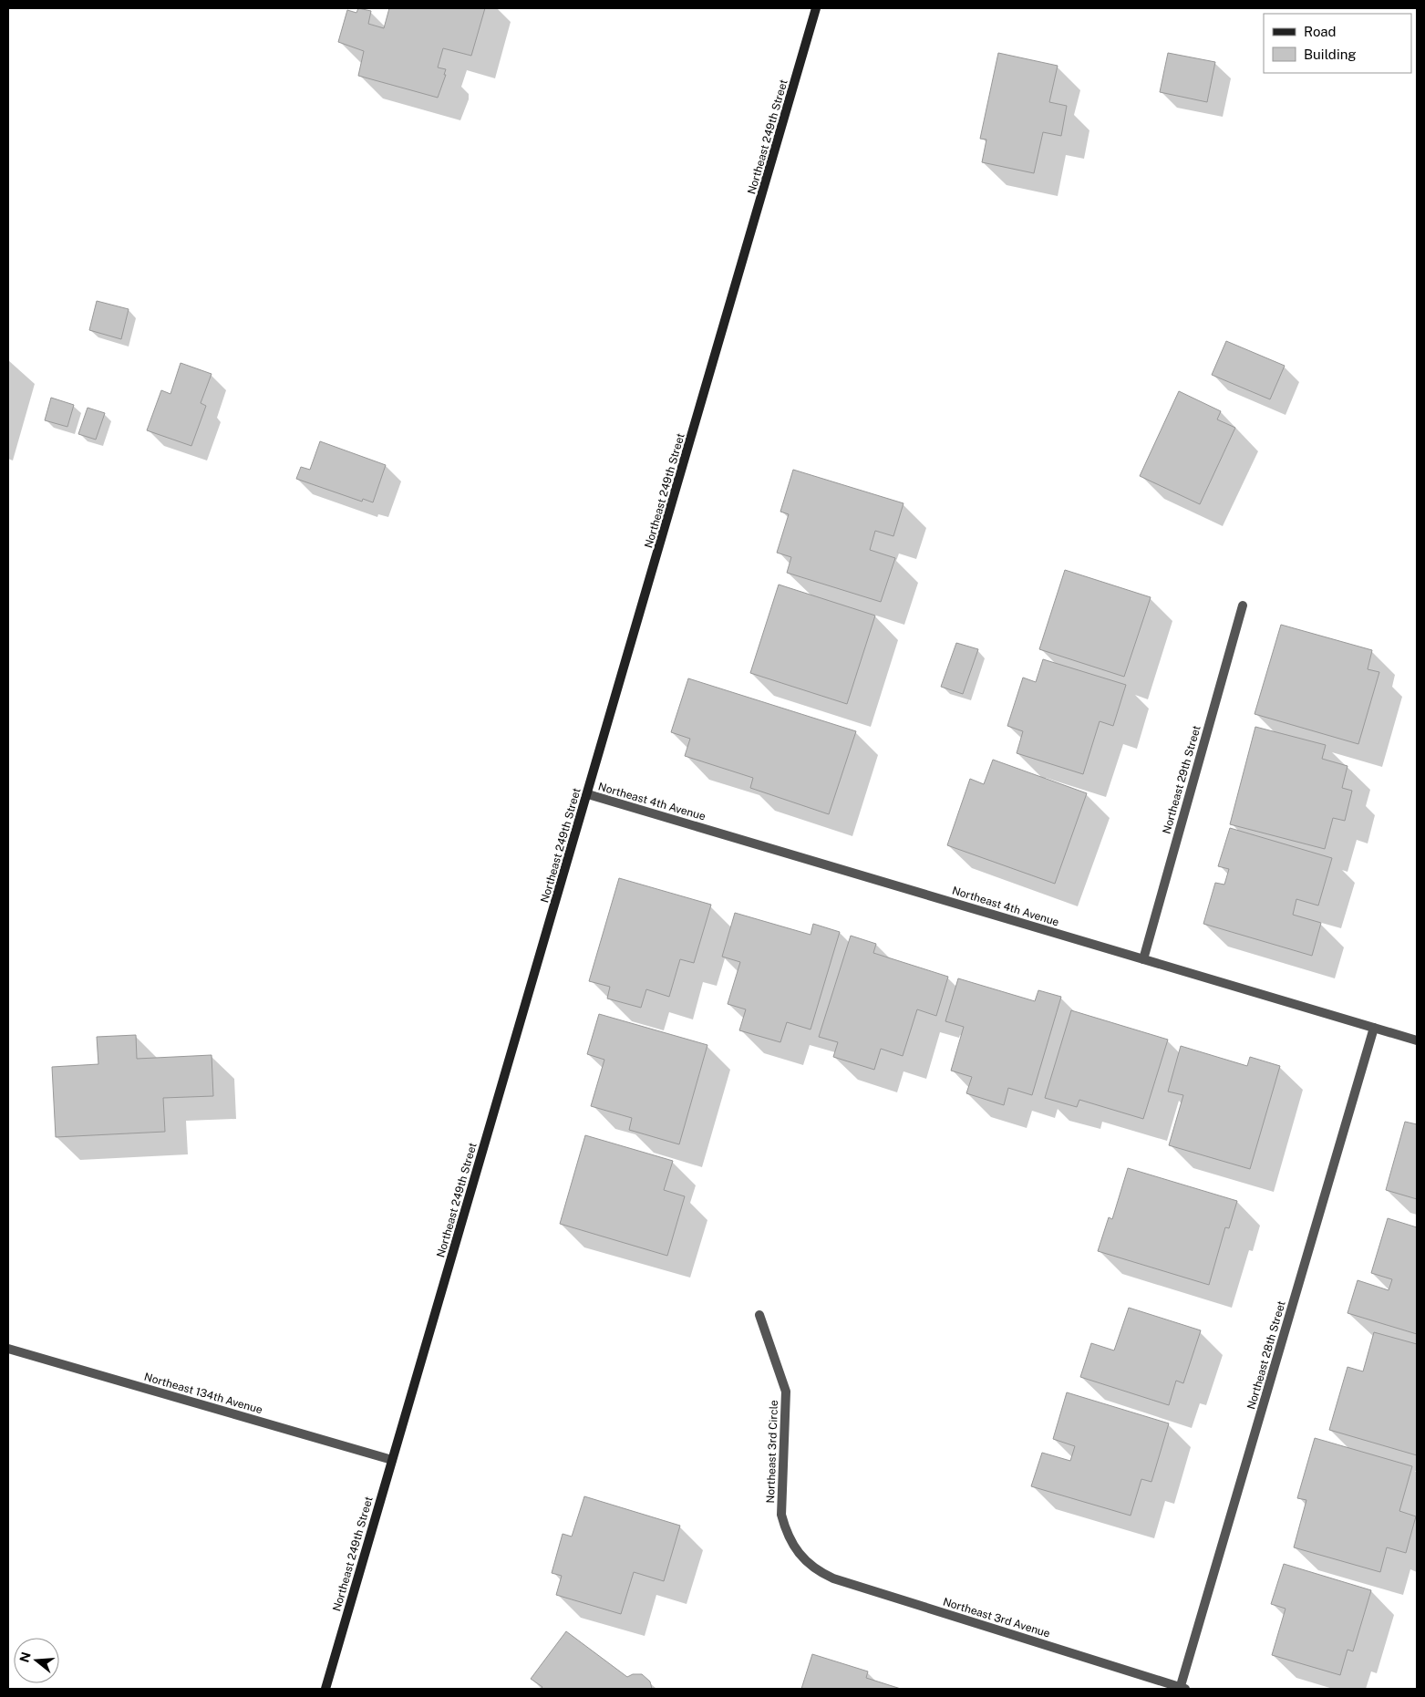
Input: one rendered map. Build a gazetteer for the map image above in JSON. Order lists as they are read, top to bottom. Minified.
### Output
{"streets":{"street":["Northeast 249th Street","Northeast 29th Street","Northeast 4th Avenue","Northeast 28th Street","Northeast 134th Avenue","Northeast 3rd Circle","Northeast 3rd Avenue"]},"crossings":[["Northeast 249th Street","Northeast 4th Avenue"],["Northeast 249th Street","Northeast 134th Avenue"],["Northeast 29th Street","Northeast 4th Avenue"],["Northeast 4th Avenue","Northeast 28th Street"],["Northeast 28th Street","Northeast 3rd Avenue"],["Northeast 3rd Circle","Northeast 3rd Avenue"]],"legend":["Road","Building"],"north":"left"}
